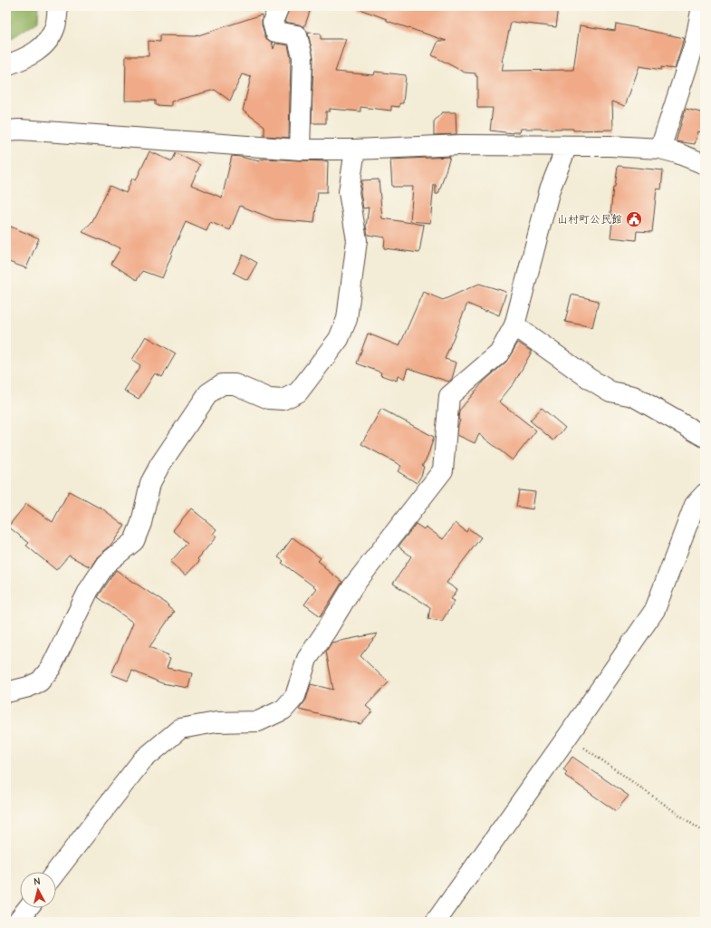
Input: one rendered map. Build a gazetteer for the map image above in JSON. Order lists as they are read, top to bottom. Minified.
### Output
{"places":{"public building":["山村町公民館"]},"north":"top"}
